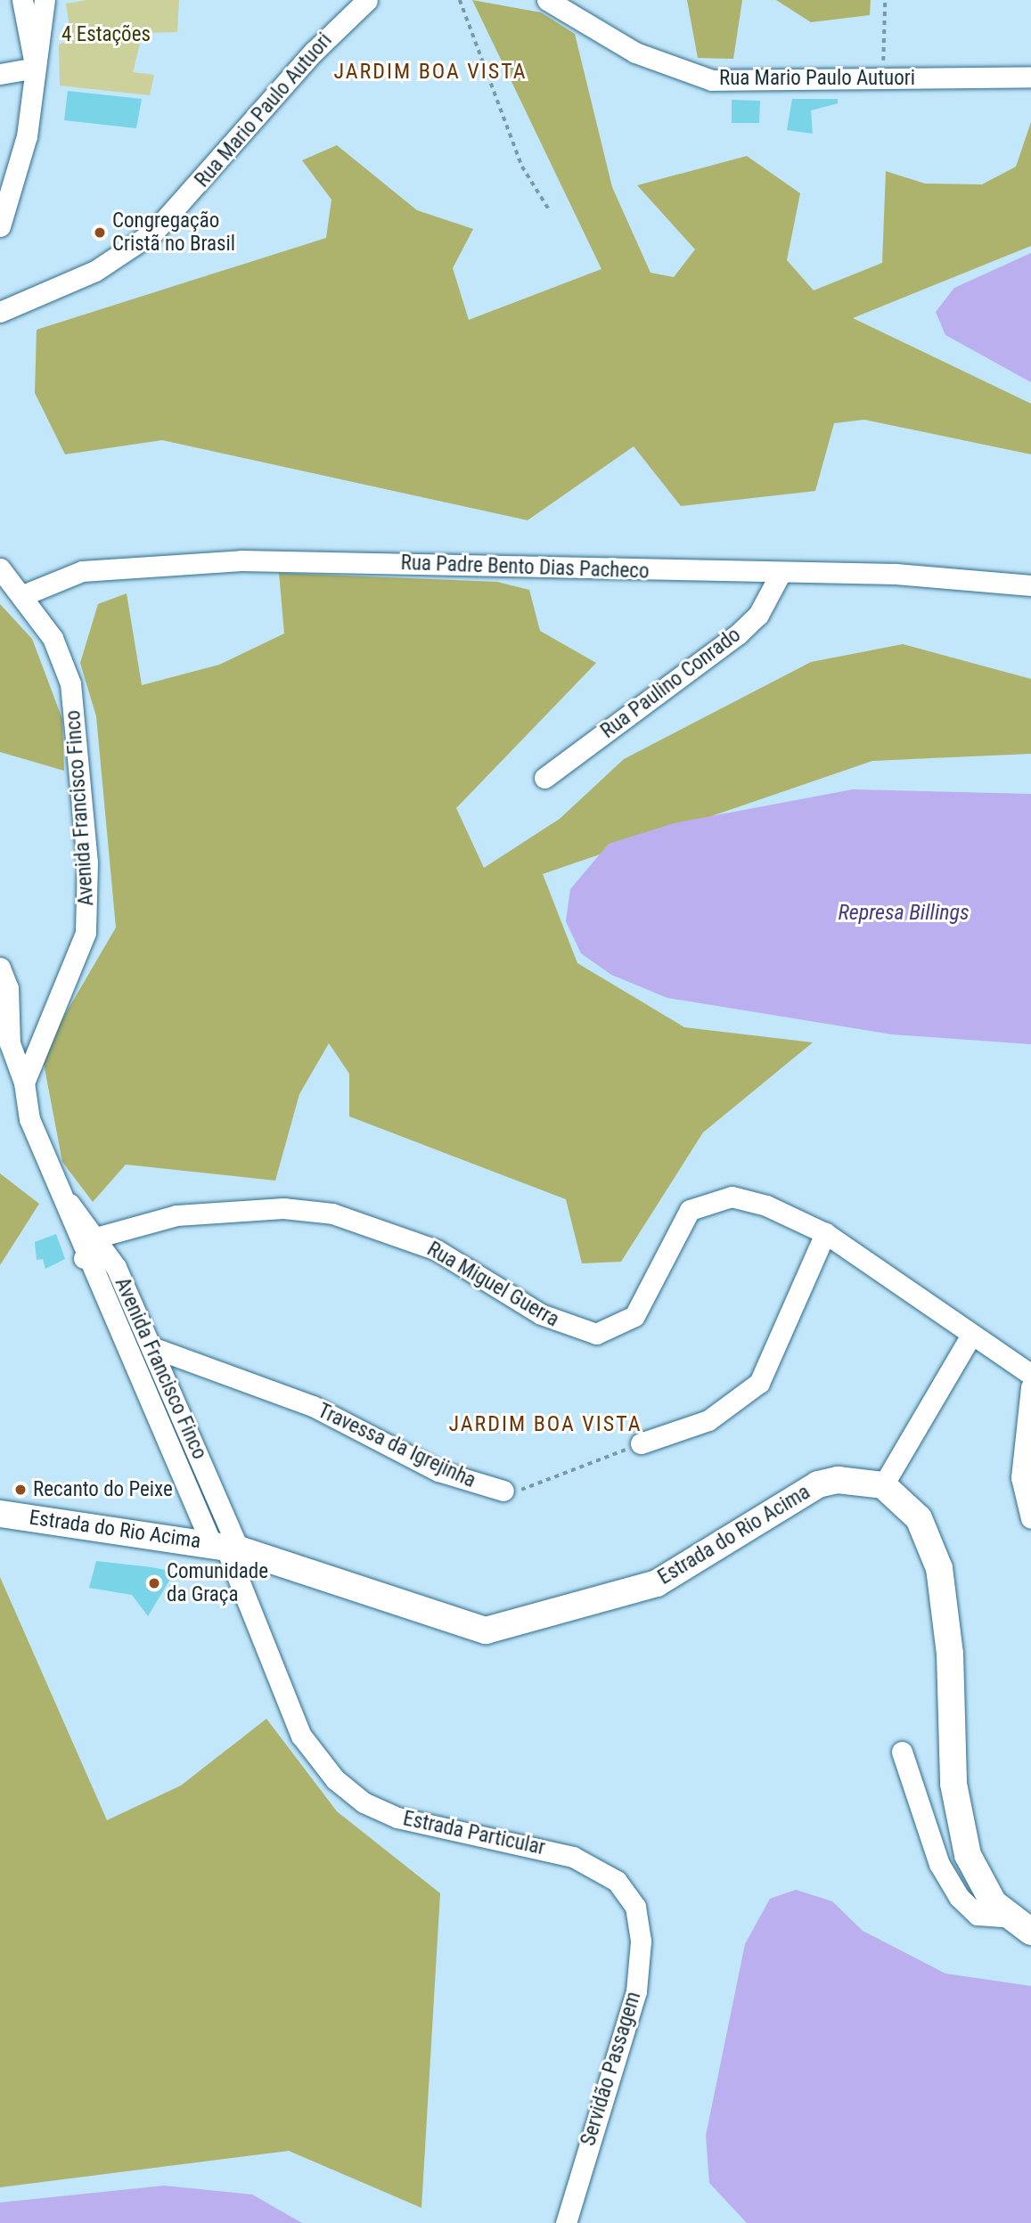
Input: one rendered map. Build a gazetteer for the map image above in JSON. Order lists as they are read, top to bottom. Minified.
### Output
{"streets":{"main road":["Estrada do Rio Acima"],"street":["Rua Mario Paulo Autuori","Rua Padre Bento Dias Pacheco","Rua Paulino Conrado","Avenida Francisco Finco","Rua Miguel Guerra","Travessa da Igrejinha","Estrada Particular","Servidão Passagem"]},"crossings":[["Rua Padre Bento Dias Pacheco","Rua Paulino Conrado"],["Rua Padre Bento Dias Pacheco","Avenida Francisco Finco"],["Avenida Francisco Finco","Rua Miguel Guerra"],["Avenida Francisco Finco","Travessa da Igrejinha"],["Avenida Francisco Finco","Estrada do Rio Acima"],["Avenida Francisco Finco","Estrada Particular"],["Estrada Particular","Servidão Passagem"]],"districts":["JARDIM BOA VISTA","JARDIM BOA VISTA"],"water":["Represa Billings"],"parks":["4 Estações"],"places":["Congregação Cristã no Brasil","Recanto do Peixe","Comunidade da Graça"]}
